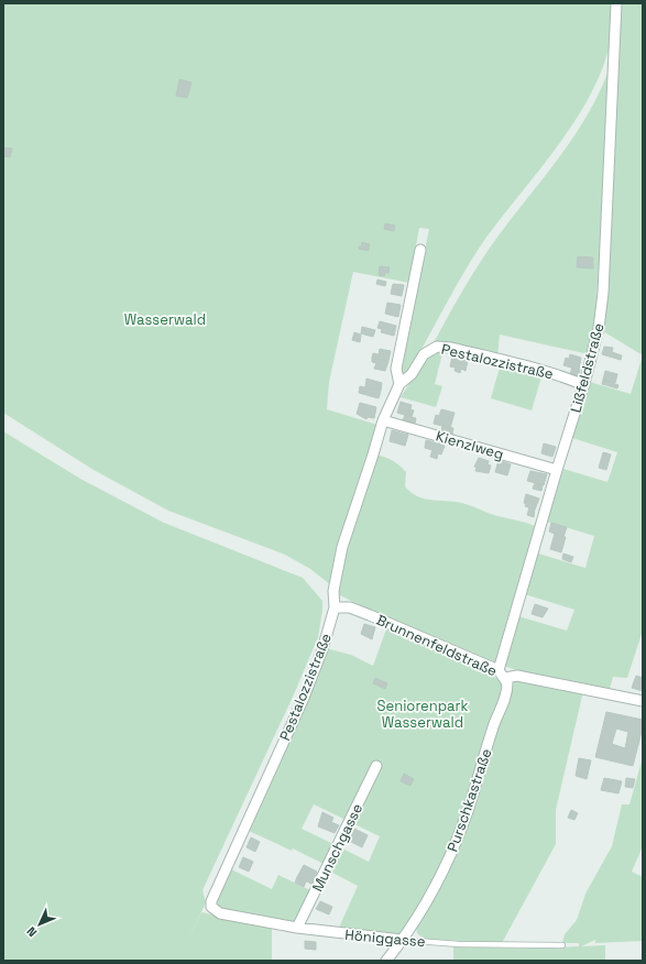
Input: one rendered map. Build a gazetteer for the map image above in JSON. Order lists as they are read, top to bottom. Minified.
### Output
{"streets":{"street":["Pestalozzistraße","Lißfeldstraße","Kienzlweg","Brunnenfeldstraße","Purschkastraße","Munschgasse","Höniggasse"]},"crossings":[["Pestalozzistraße","Lißfeldstraße"],["Pestalozzistraße","Kienzlweg"],["Pestalozzistraße","Brunnenfeldstraße"],["Pestalozzistraße","Höniggasse"],["Lißfeldstraße","Kienzlweg"],["Lißfeldstraße","Brunnenfeldstraße"],["Brunnenfeldstraße","Purschkastraße"],["Purschkastraße","Höniggasse"],["Munschgasse","Höniggasse"]],"parks":["Wasserwald","Seniorenpark Wasserwald"],"north":"bottom left"}
